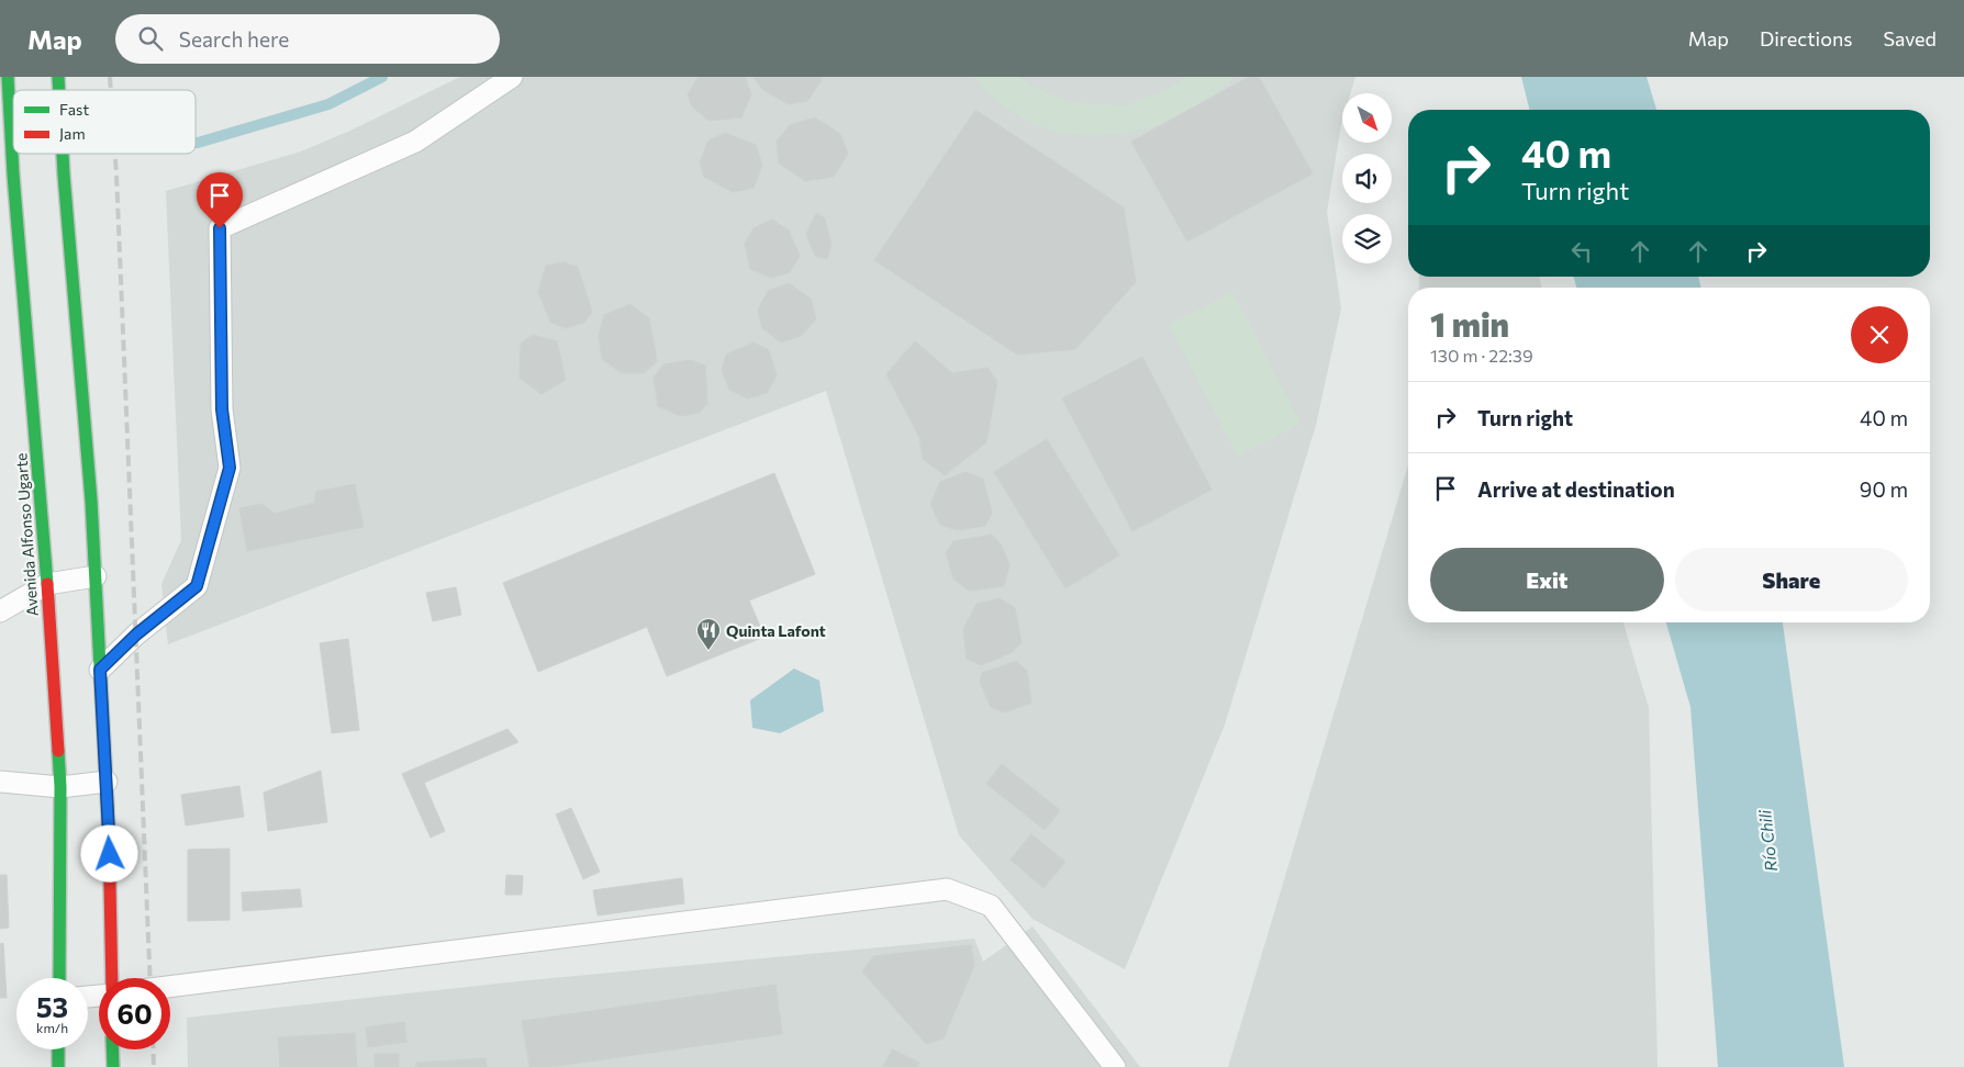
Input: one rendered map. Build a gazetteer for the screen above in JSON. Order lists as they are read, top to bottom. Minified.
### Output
{"streets":{"main road":["Avenida Alfonso Ugarte"]},"water":["Río Chili"],"places":{"restaurant":["Quinta Lafont"]},"legend":["Fast","Jam"],"north":"bottom right","page":{"header":"Map","search":"Search here","nav":["Map","Directions","Saved"],"turn":["40 m","Turn right"],"heading":["1 min","130 m · 22:39"],"list":[{"name":"Turn right","value":"40 m"},{"name":"Arrive at destination","value":"90 m"}],"buttons":["Exit","Share"],"speed":"53 km/h","limit":"60"}}
